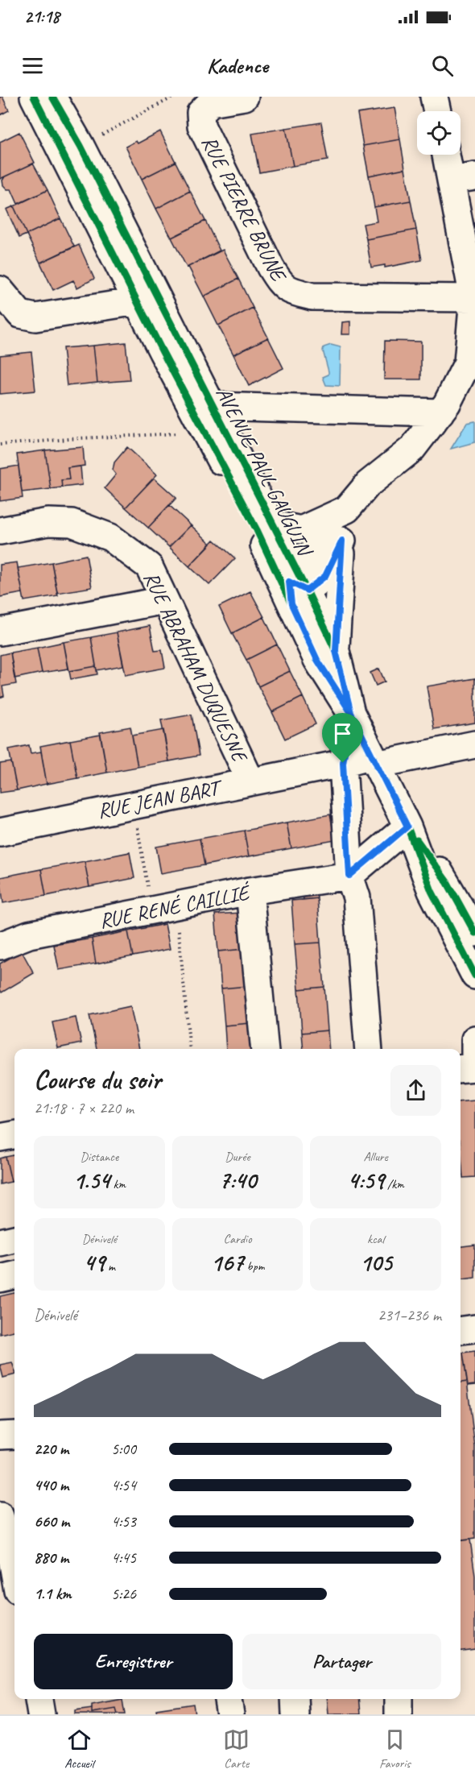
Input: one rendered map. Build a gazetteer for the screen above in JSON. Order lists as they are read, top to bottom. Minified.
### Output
{"streets":{"street":["RUE PIERRE BRUNE","AVENUE PAUL GAUGUIN","RUE ABRAHAM DUQUESNE","RUE JEAN BART","RUE RENÉ CAILLIÉ"]},"crossings":[["RUE ABRAHAM DUQUESNE","RUE JEAN BART"]],"page":{"status":"21:18","header":"Kadence","heading":["Course du soir","21:18 · 7 × 220 m"],"stats":[["Distance","1.54 km"],["Durée","7:40"],["Allure","4:59 /km"],["Dénivelé","49 m"],["Cardio","167 bpm"],["kcal","105"]],"chart":["Dénivelé","231–236 m"],"list":[{"name":"220 m","note":"5:00"},{"name":"440 m","note":"4:54"},{"name":"660 m","note":"4:53"},{"name":"880 m","note":"4:45"},{"name":"1.1 km","note":"5:26"}],"buttons":["Enregistrer","Partager"],"tabs":["Accueil","Carte","Favoris"]}}
